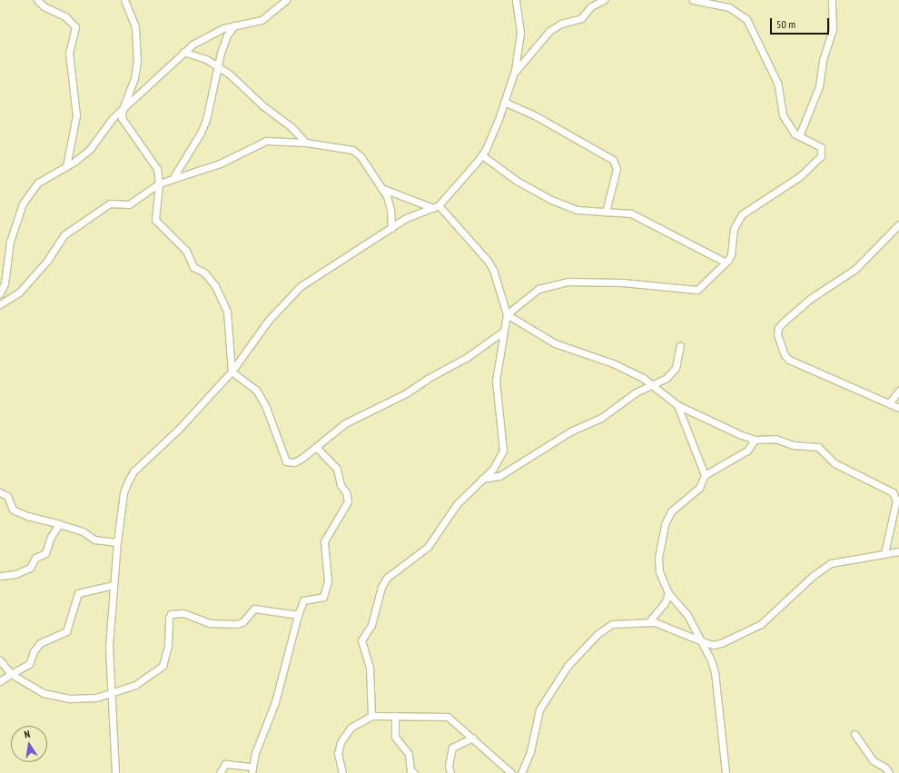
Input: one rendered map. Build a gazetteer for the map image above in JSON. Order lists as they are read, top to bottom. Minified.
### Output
{"scale_bar":"50 m","north":"top"}
